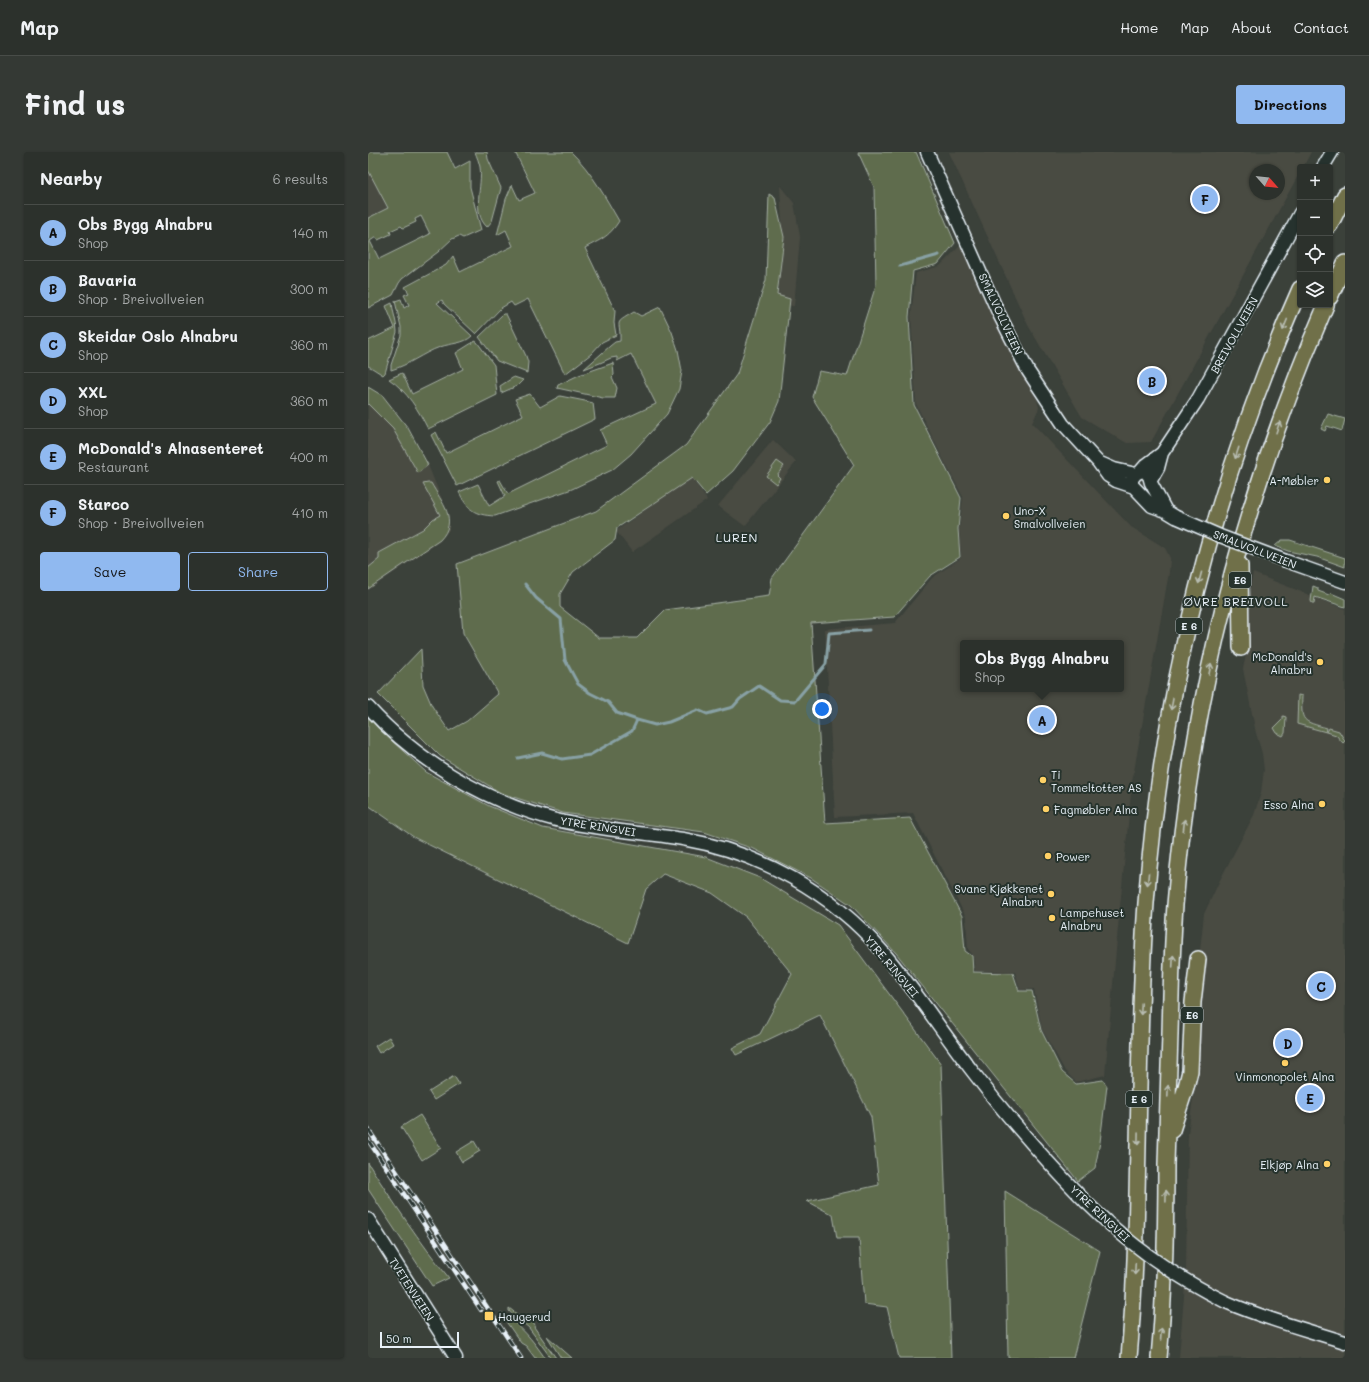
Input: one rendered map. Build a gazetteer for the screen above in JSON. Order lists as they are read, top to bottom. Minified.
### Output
{"streets":{"highway":["E6","E 6"],"main road":["SMALVOLLVEIEN","BREIVOLLVEIEN","YTRE RINGVEI","TVETENVEIEN"]},"crossings":[["SMALVOLLVEIEN","BREIVOLLVEIEN"],["E6","E 6"]],"districts":["LUREN","ØVRE BREIVOLL"],"places":{"other":["A-Møbler","Uno-X Smalvollveien","McDonald's Alnabru","Ti Tommeltotter AS","Esso Alna","Fagmøbler Alna","Power","Svane Kjøkkenet Alnabru","Lampehuset Alnabru","Vinmonopolet Alna","Elkjøp Alna"],"transit":["Haugerud"]},"scale_bar":"50 m","north":"bottom right","page":{"header":"Map","nav":["Home","Map","About","Contact"],"buttons":["Directions",["Save","Share"]],"title":"Find us","heading":["Nearby","6 results"],"map_buttons":["+","−"],"pins":["F","B","A","C","D","E"],"list":[{"mark":"A","name":"Obs Bygg Alnabru","note":"Shop","value":"140 m"},{"mark":"B","name":"Bavaria","note":"Shop · Breivollveien","value":"300 m"},{"mark":"C","name":"Skeidar Oslo Alnabru","note":"Shop","value":"360 m"},{"mark":"D","name":"XXL","note":"Shop","value":"360 m"},{"mark":"E","name":"McDonald's Alnasenteret","note":"Restaurant","value":"400 m"},{"mark":"F","name":"Starco","note":"Shop · Breivollveien","value":"410 m"}],"popup":["Obs Bygg Alnabru","Shop"],"scale":"50 m"}}
